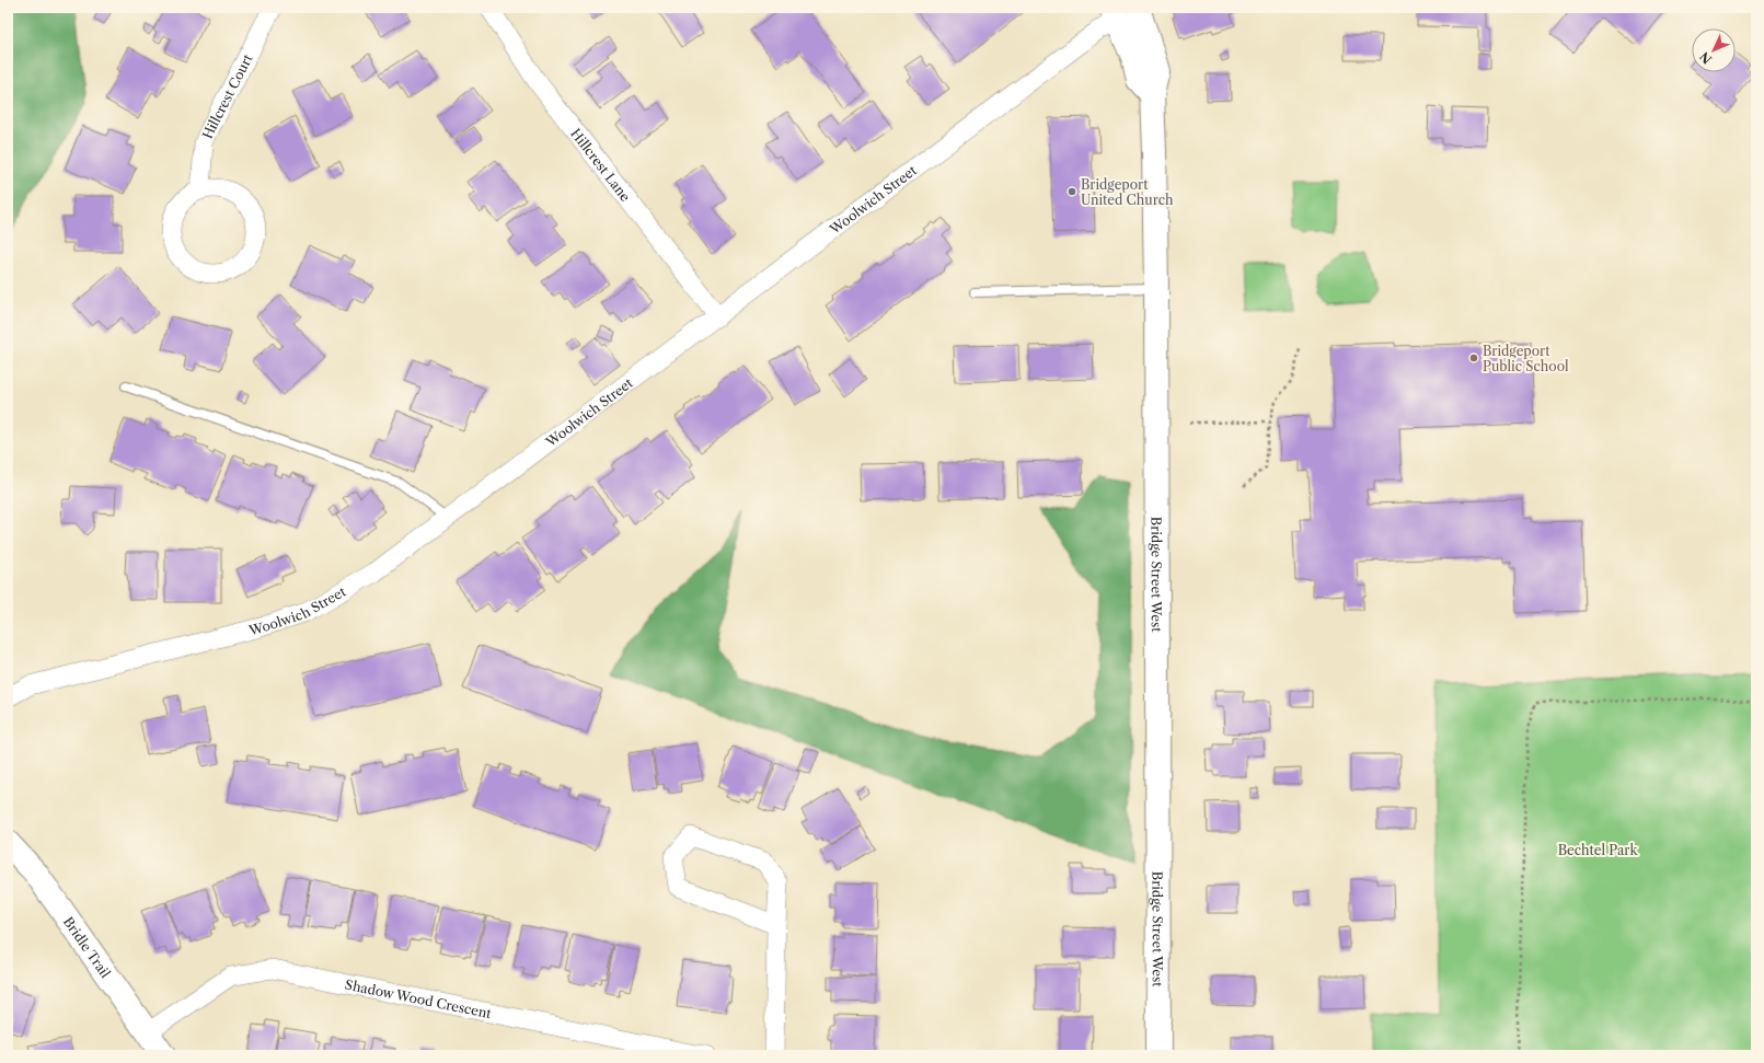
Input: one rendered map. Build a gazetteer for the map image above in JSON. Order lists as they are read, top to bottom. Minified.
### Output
{"streets":{"main road":["Bridge Street West","Bridle Trail"],"street":["Hillcrest Court","Hillcrest Lane","Woolwich Street","Shadow Wood Crescent"]},"crossings":[["Hillcrest Lane","Woolwich Street"],["Bridle Trail","Shadow Wood Crescent"]],"parks":["Bechtel Park"],"places":["Bridgeport United Church","Bridgeport Public School"],"north":"bottom left"}
